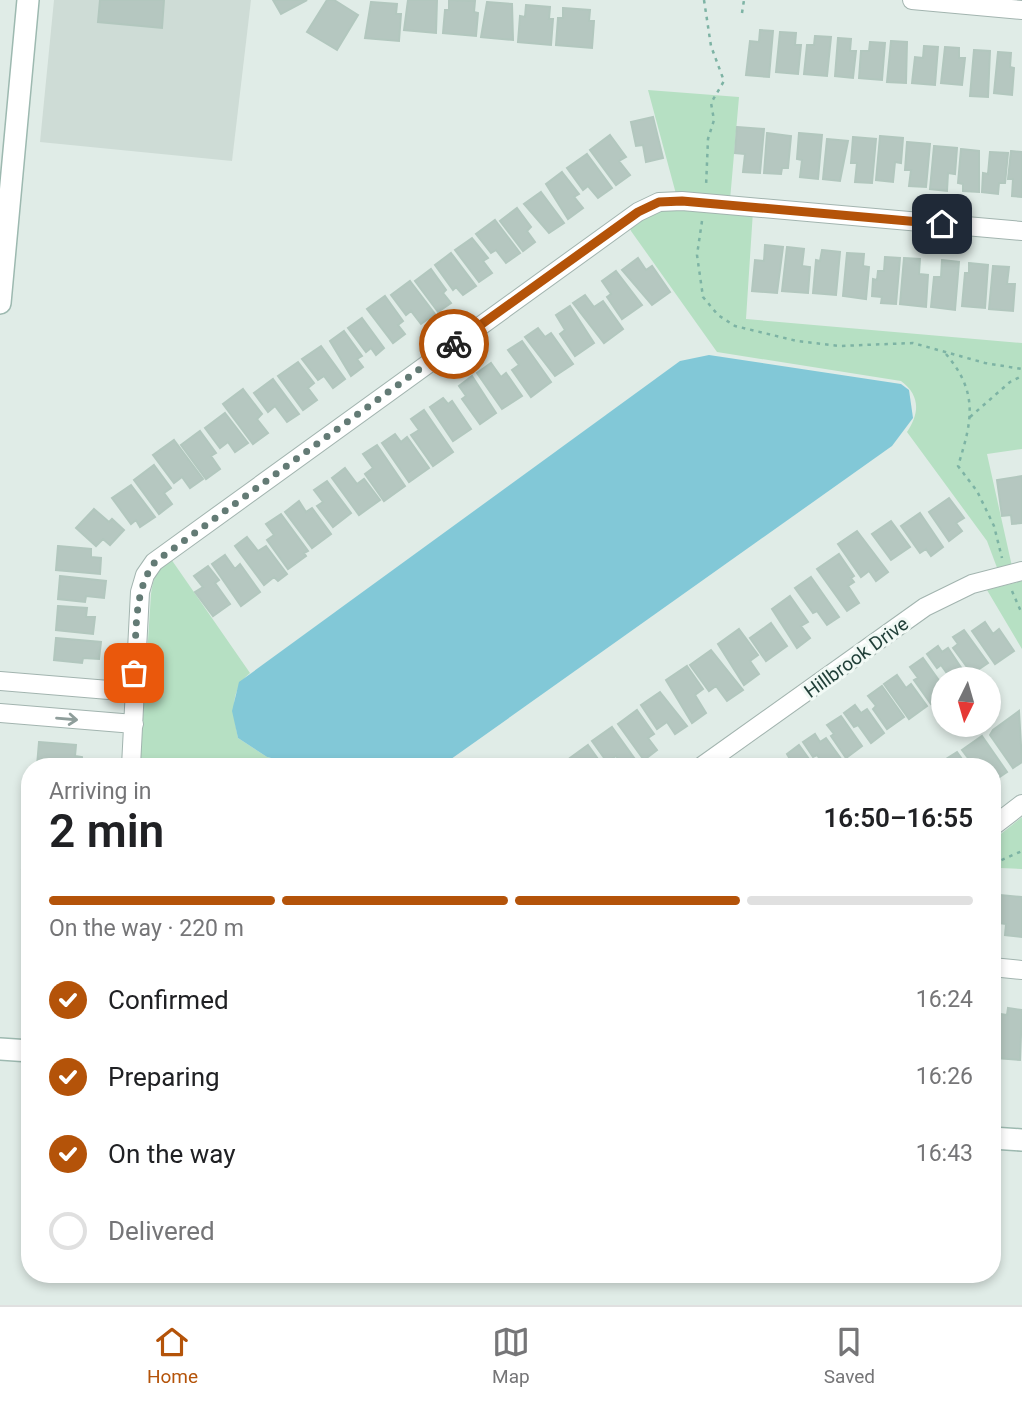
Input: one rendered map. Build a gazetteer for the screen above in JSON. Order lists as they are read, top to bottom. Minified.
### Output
{"streets":{"street":["Hillbrook Drive"]},"north":"bottom","page":{"heading":["2 min","Arriving in","16:50–16:55"],"bar":"On the way · 220 m","list":[["Confirmed","16:24"],["Preparing","16:26"],["On the way","16:43"],"Delivered"],"tabs":["Home","Map","Saved"]}}
